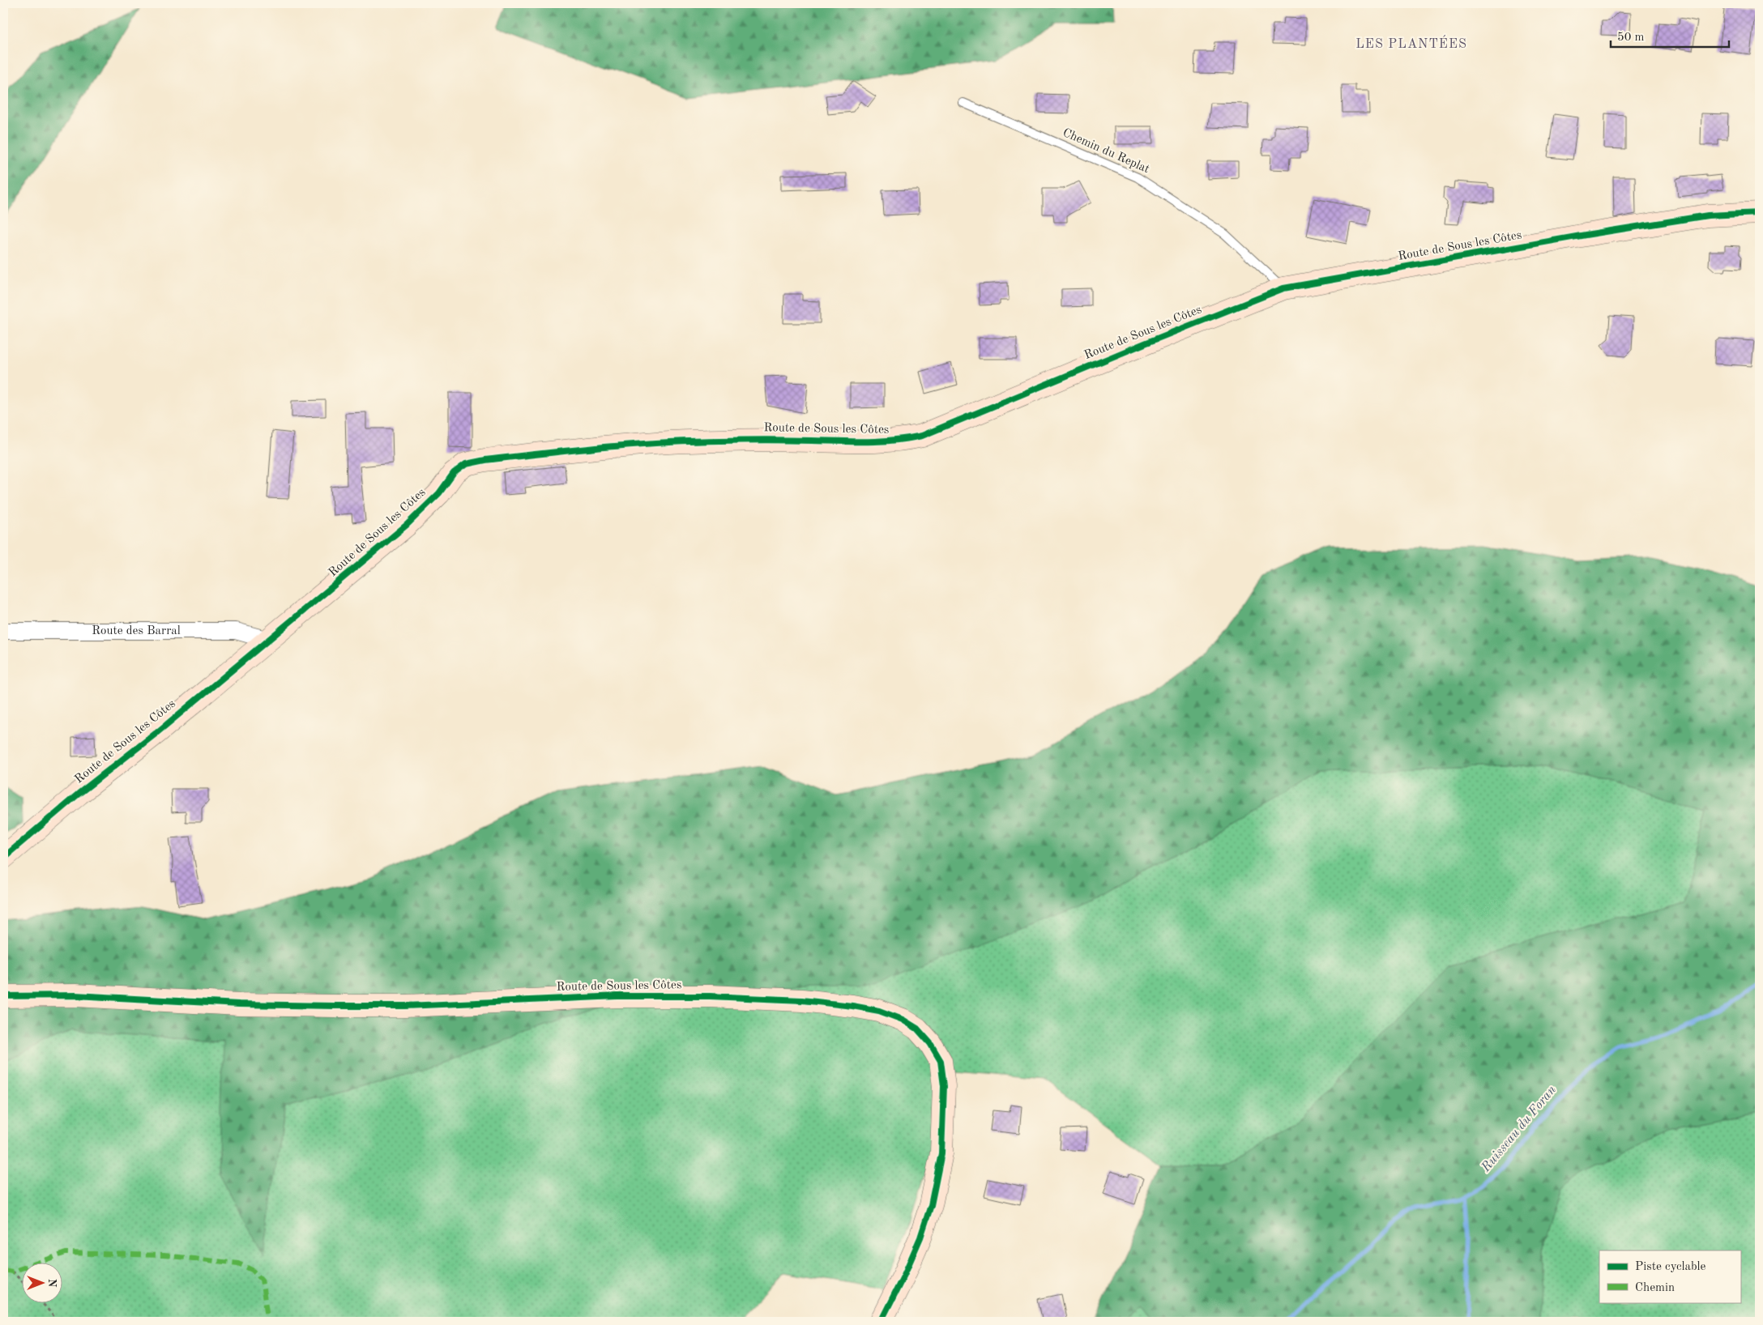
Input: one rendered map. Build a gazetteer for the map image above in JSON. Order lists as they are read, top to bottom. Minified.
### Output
{"streets":{"street":["Route de Sous les Côtes","Route des Barral"],"lane":["Chemin du Replat"]},"crossings":[["Chemin du Replat","Route de Sous les Côtes"],["Route de Sous les Côtes","Route des Barral"]],"districts":["LES PLANTÉES"],"water":["Ruisseau du Foran"],"legend":["Piste cyclable","Chemin"],"scale_bar":"50 m","north":"right"}
